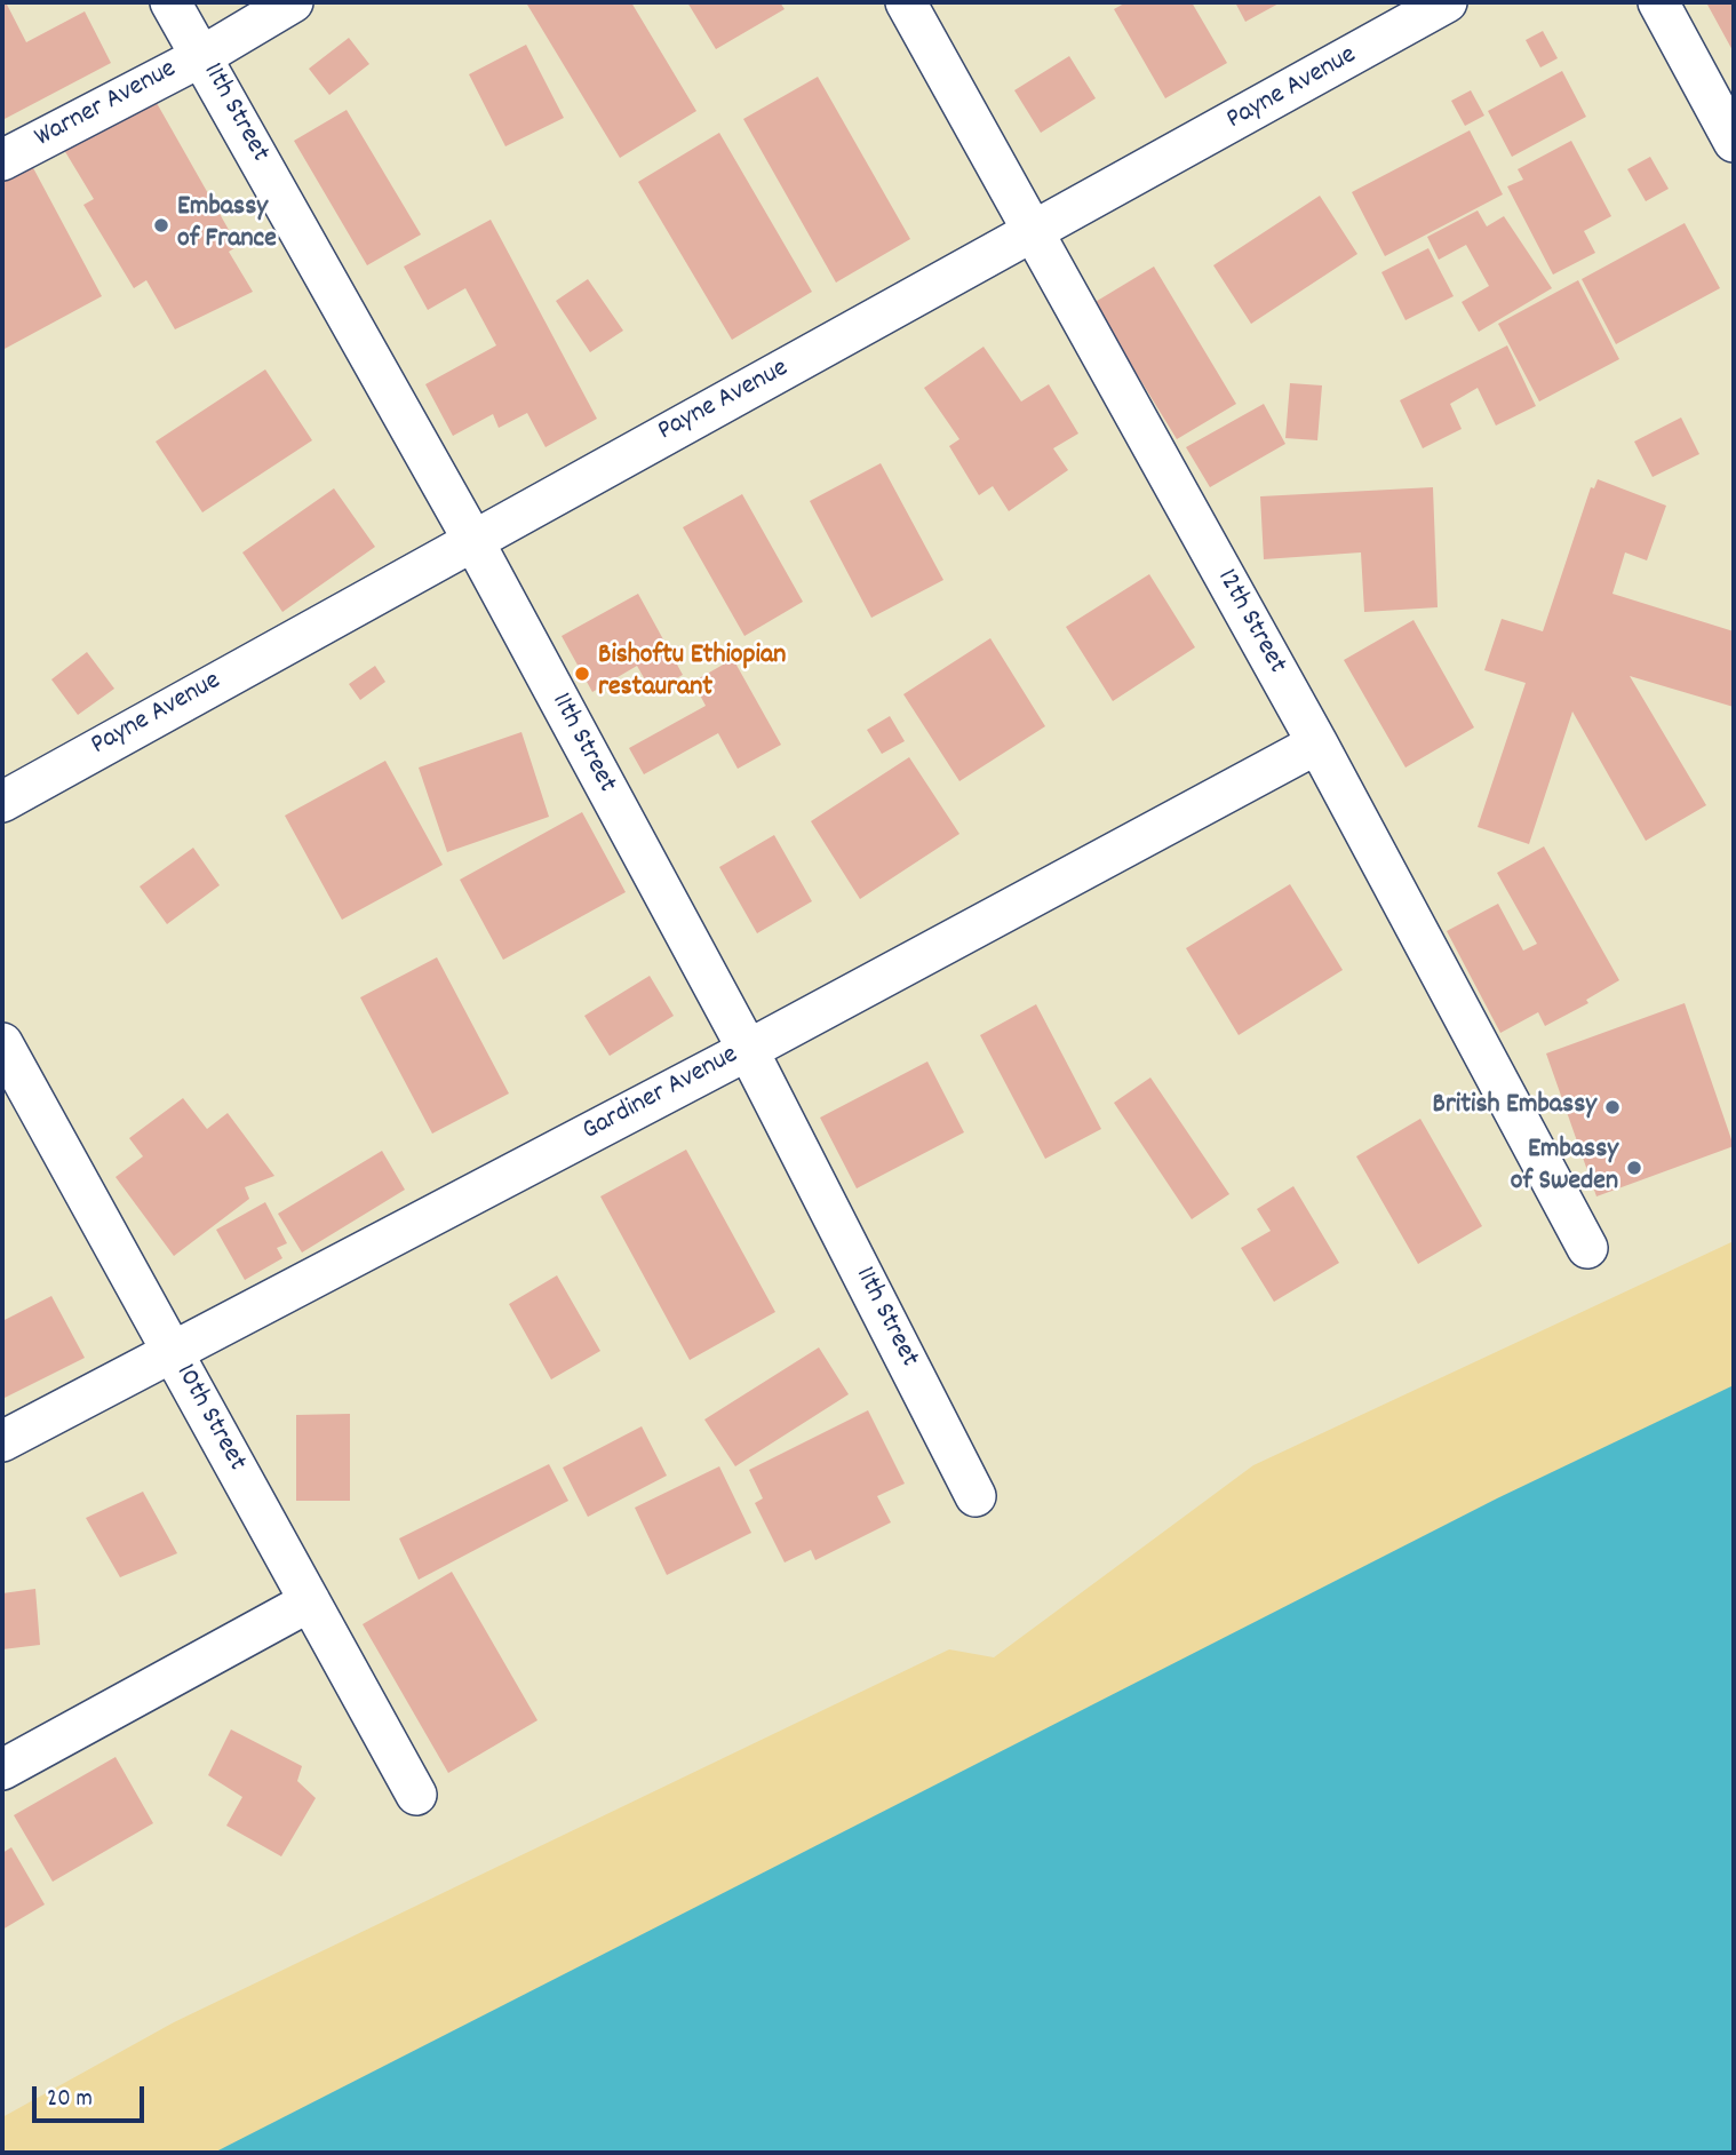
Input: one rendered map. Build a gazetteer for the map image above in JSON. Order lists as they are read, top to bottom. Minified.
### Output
{"streets":{"street":["Payne Avenue","Warner Avenue","11th Street","12th Street","Gardiner Avenue","10th Street"]},"crossings":[["Payne Avenue","11th Street"],["Payne Avenue","12th Street"],["Warner Avenue","11th Street"],["11th Street","Gardiner Avenue"],["12th Street","Gardiner Avenue"],["Gardiner Avenue","10th Street"]],"places":["Embassy of France","Bishoftu Ethiopian restaurant","British Embassy","Embassy of Sweden"],"scale_bar":"20 m"}
